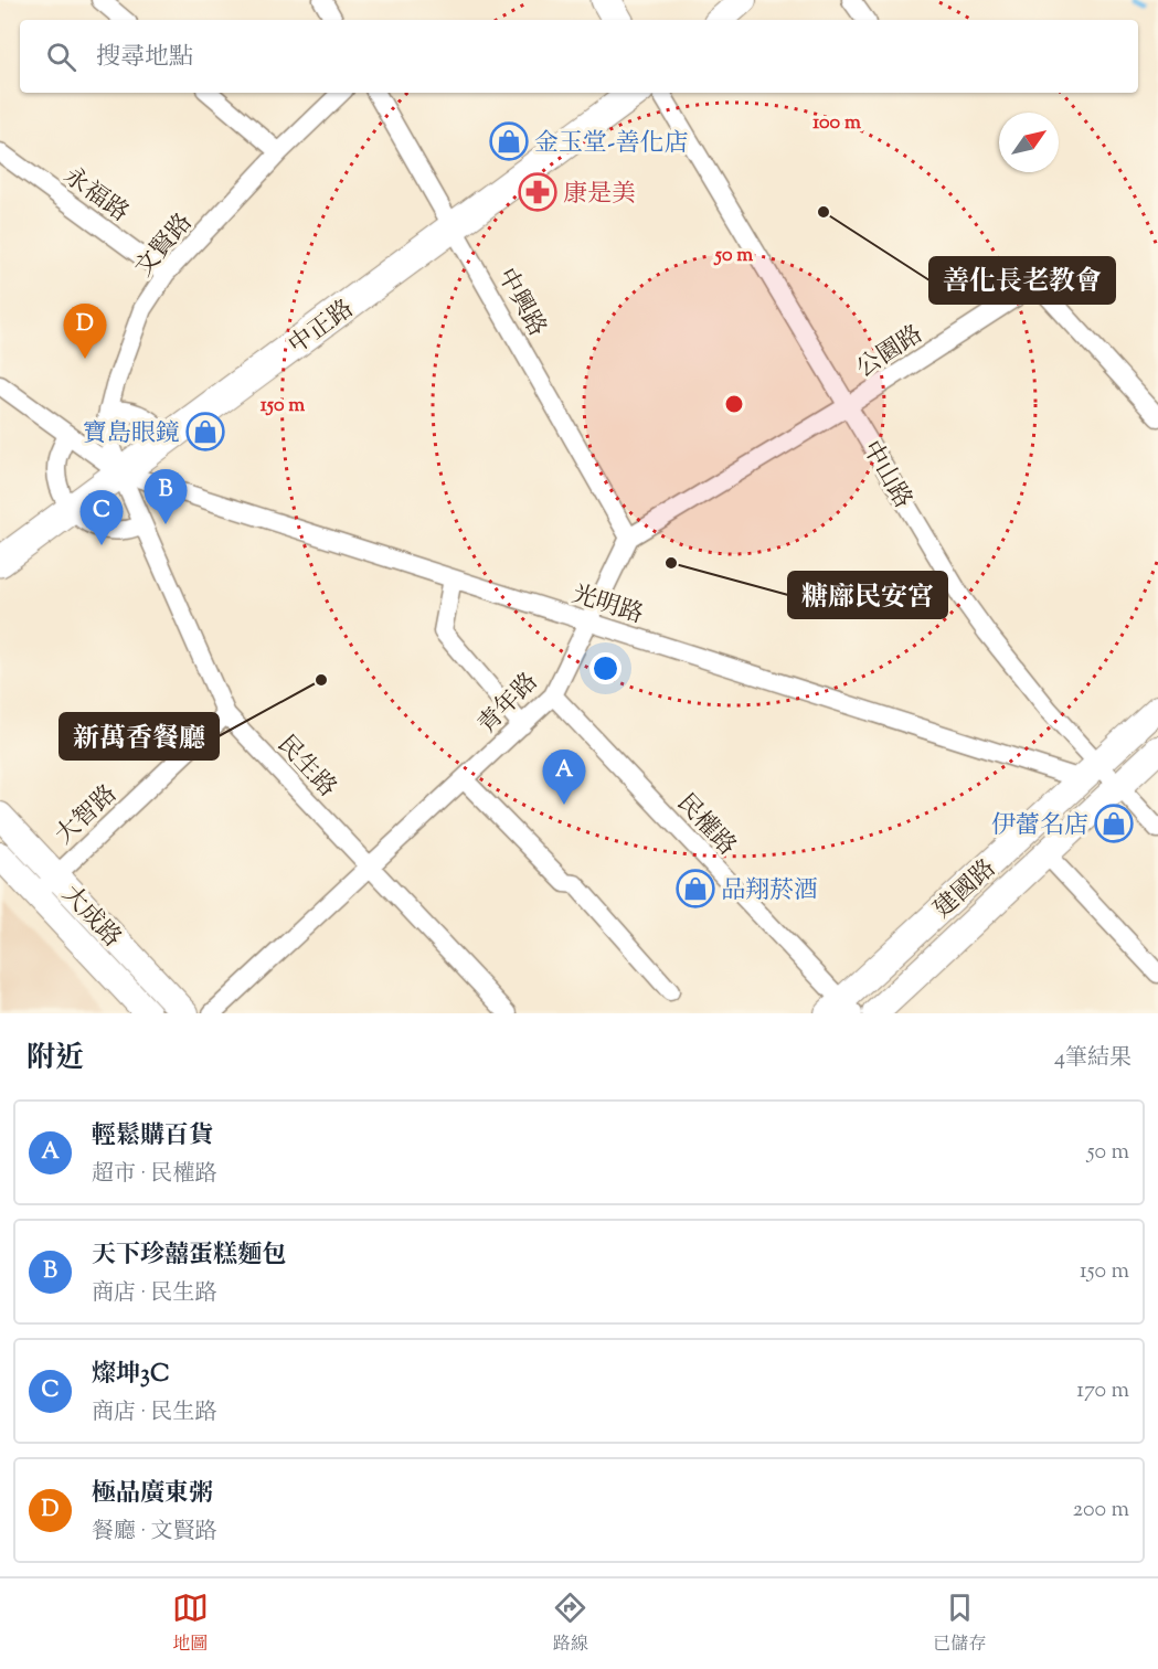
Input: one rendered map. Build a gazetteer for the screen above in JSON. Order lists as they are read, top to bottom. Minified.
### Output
{"streets":{"main road":["中正路"],"street":["永福路","文賢路","中興路","公園路","中山路","光明路","青年路","民生路","大智路","民權路","建國路","大成路"]},"crossings":[["永福路","文賢路"],["文賢路","中正路"],["文賢路","光明路"],["文賢路","民生路"],["中興路","中正路"],["中興路","青年路"],["中正路","光明路"],["中正路","民生路"],["公園路","中山路"],["中山路","光明路"],["中山路","建國路"],["光明路","青年路"],["光明路","民生路"],["光明路","建國路"],["青年路","民生路"],["青年路","民權路"],["民生路","大智路"],["大智路","大成路"],["民權路","建國路"]],"places":{"shop":["金玉堂-善化店","寶島眼鏡","伊蕾名店","品翔菸酒"],"pharmacy":["康是美"],"other":["善化長老教會","糖廍民安宮","新萬香餐廳"]},"north":"top right","page":{"search":"搜尋地點","pins":["D","B","C","A"],"heading":["附近","4筆結果"],"list":[{"mark":"A","name":"輕鬆購百貨","note":"超市 · 民權路","value":"50 m"},{"mark":"B","name":"天下珍囍蛋糕麵包","note":"商店 · 民生路","value":"150 m"},{"mark":"C","name":"燦坤3C","note":"商店 · 民生路","value":"170 m"},{"mark":"D","name":"極品廣東粥","note":"餐廳 · 文賢路","value":"200 m"}],"nav":["地圖","路線","已儲存"]},"rings":["100 m","50 m","150 m"]}
